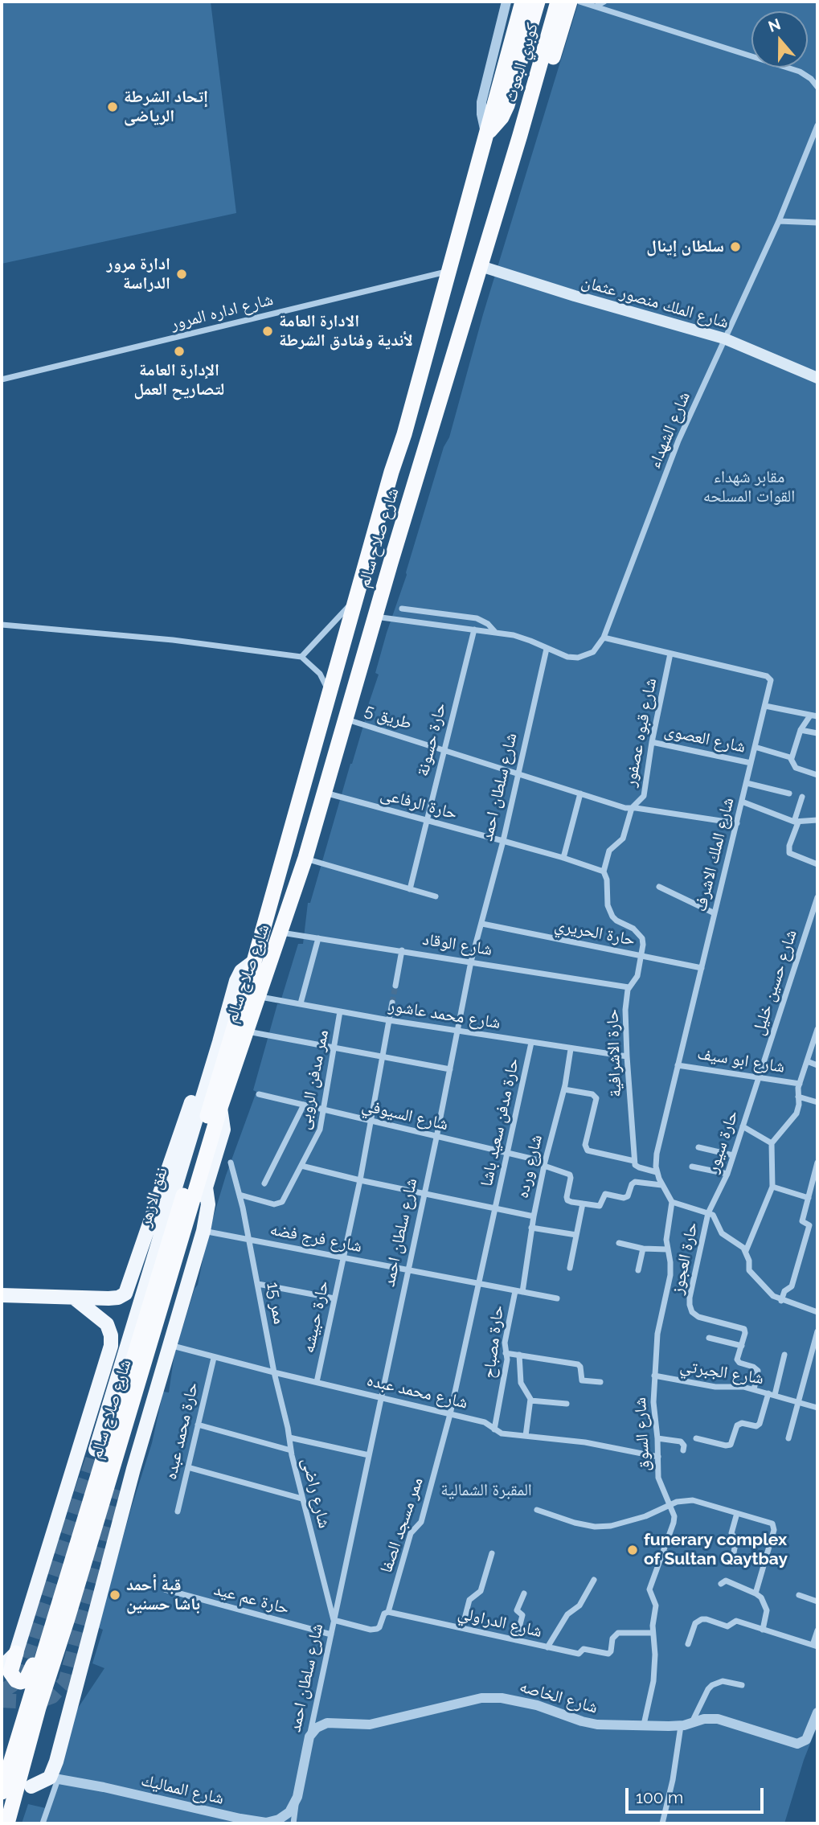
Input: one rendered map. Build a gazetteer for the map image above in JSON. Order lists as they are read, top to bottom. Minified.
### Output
{"streets":{"highway":["كوبري البعوث","شارع صلاح سالم"],"main road":["شارع الملك منصور عثمان","نفق الازهر"],"street":["شارع اداره المرور","شارع الشهداء","طريق 5","شارع قبوه عصفور","شارع العصوى","حارة حسونة","شارع سلطان احمد","حارة الرفاعى","شارع الملك الاشرف","حارة الحريري","شارع الوقاد","شارع حسين خليل","شارع محمد عاشور","حارة الاشرافية","شارع ابو سيف","ممر مدفن الروبى","شارع السيوفي","حارة مدفن سعيد باشا","حارة سيور","شارع ورده","شارع فرج فضه","حارة العجوز","ممر 15","حارة حبيشه","حارة مصباح","شارع الجبرتي","شارع محمد عبده","حارة محمد عبده","شارع السوق","شارع راضى","ممر مسجد الصفا","حارة عم عيد","شارع الدراولي","شارع الخاصه","شارع المماليك"]},"crossings":[["كوبري البعوث","شارع صلاح سالم"],["شارع الملك منصور عثمان","شارع الشهداء"],["شارع الملك منصور عثمان","شارع صلاح سالم"],["شارع اداره المرور","شارع صلاح سالم"],["شارع الشهداء","شارع صلاح سالم"],["شارع الشهداء","حارة حسونة"],["شارع الشهداء","شارع سلطان احمد"],["شارع الشهداء","شارع الملك الاشرف"],["شارع صلاح سالم","طريق 5"],["شارع صلاح سالم","حارة الرفاعى"],["شارع صلاح سالم","شارع الوقاد"],["شارع صلاح سالم","شارع محمد عاشور"],["شارع صلاح سالم","نفق الازهر"],["طريق 5","شارع قبوه عصفور"],["طريق 5","حارة حسونة"],["طريق 5","شارع سلطان احمد"],["طريق 5","شارع الملك الاشرف"],["شارع قبوه عصفور","شارع العصوى"],["شارع قبوه عصفور","حارة الرفاعى"],["شارع قبوه عصفور","شارع الملك الاشرف"],["شارع العصوى","شارع الملك الاشرف"],["حارة حسونة","حارة الرفاعى"],["شارع سلطان احمد","حارة الرفاعى"],["شارع سلطان احمد","حارة الحريري"],["شارع سلطان احمد","شارع الوقاد"],["شارع سلطان احمد","شارع محمد عاشور"],["شارع سلطان احمد","شارع السيوفي"],["شارع سلطان احمد","شارع فرج فضه"],["شارع سلطان احمد","شارع محمد عبده"],["شارع سلطان احمد","شارع راضى"],["شارع سلطان احمد","حارة عم عيد"],["شارع سلطان احمد","شارع الخاصه"],["شارع سلطان احمد","شارع المماليك"],["شارع الملك الاشرف","حارة الحريري"],["شارع الملك الاشرف","شارع ابو سيف"],["شارع الملك الاشرف","شارع السوق"],["حارة الحريري","حارة الاشرافية"],["شارع الوقاد","حارة الاشرافية"],["شارع حسين خليل","شارع ابو سيف"],["شارع حسين خليل","حارة سيور"],["شارع محمد عاشور","حارة الاشرافية"],["شارع محمد عاشور","ممر مدفن الروبى"],["شارع محمد عاشور","حارة مدفن سعيد باشا"],["شارع محمد عاشور","شارع ورده"],["شارع محمد عاشور","حارة حبيشه"],["شارع ابو سيف","حارة سيور"],["ممر مدفن الروبى","شارع السيوفي"],["ممر مدفن الروبى","ممر 15"],["شارع السيوفي","حارة مدفن سعيد باشا"],["شارع السيوفي","شارع ورده"],["شارع السيوفي","حارة حبيشه"],["حارة مدفن سعيد باشا","شارع فرج فضه"],["حارة مدفن سعيد باشا","ممر مسجد الصفا"],["حارة سيور","حارة العجوز"],["شارع ورده","شارع فرج فضه"],["شارع فرج فضه","ممر 15"],["شارع فرج فضه","حارة حبيشه"],["شارع فرج فضه","حارة مصباح"],["شارع فرج فضه","ممر مسجد الصفا"],["حارة العجوز","شارع الجبرتي"],["ممر 15","شارع محمد عبده"],["ممر 15","شارع راضى"],["حارة حبيشه","شارع محمد عبده"],["حارة مصباح","شارع محمد عبده"],["شارع الجبرتي","شارع السوق"],["شارع محمد عبده","حارة محمد عبده"],["شارع محمد عبده","شارع السوق"],["شارع محمد عبده","شارع راضى"],["شارع محمد عبده","ممر مسجد الصفا"],["شارع السوق","شارع الدراولي"],["شارع السوق","شارع الخاصه"],["ممر مسجد الصفا","شارع الدراولي"]],"parks":["مقابر شهداء القوات المسلحه","المقبرة الشمالية"],"places":["إتحاد الشرطة الرياضى","سلطان إينال","ادارة مرور الدراسة","الادارة العامة لأندية وفنادق الشرطة","الإدارة العامة لتصاريح العمل","funerary complex of Sultan Qaytbay","قبة أحمد باشا حسنين"],"scale_bar":"100 m","north":"top"}
